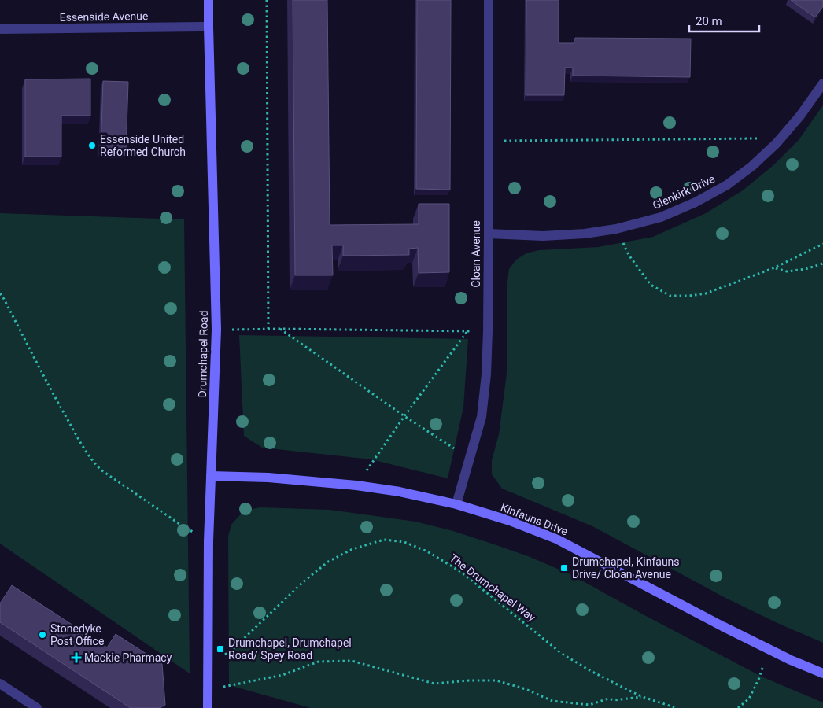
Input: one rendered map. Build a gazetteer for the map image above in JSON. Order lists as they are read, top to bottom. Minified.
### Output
{"streets":{"street":["Essenside Avenue","Glenkirk Drive","Cloan Avenue","Drumchapel Road","Kinfauns Drive"],"path":["The Drumchapel Way"]},"crossings":[["Essenside Avenue","Drumchapel Road"],["Glenkirk Drive","Cloan Avenue"],["Cloan Avenue","Kinfauns Drive"],["Drumchapel Road","Kinfauns Drive"],["Drumchapel Road","The Drumchapel Way"]],"places":{"other":["Essenside United Reformed Church","Stonedyke Post Office"],"transit":["Drumchapel, Kinfauns Drive/ Cloan Avenue","Drumchapel, Drumchapel Road/ Spey Road"],"health":["Mackie Pharmacy"]},"scale_bar":"20 m"}
